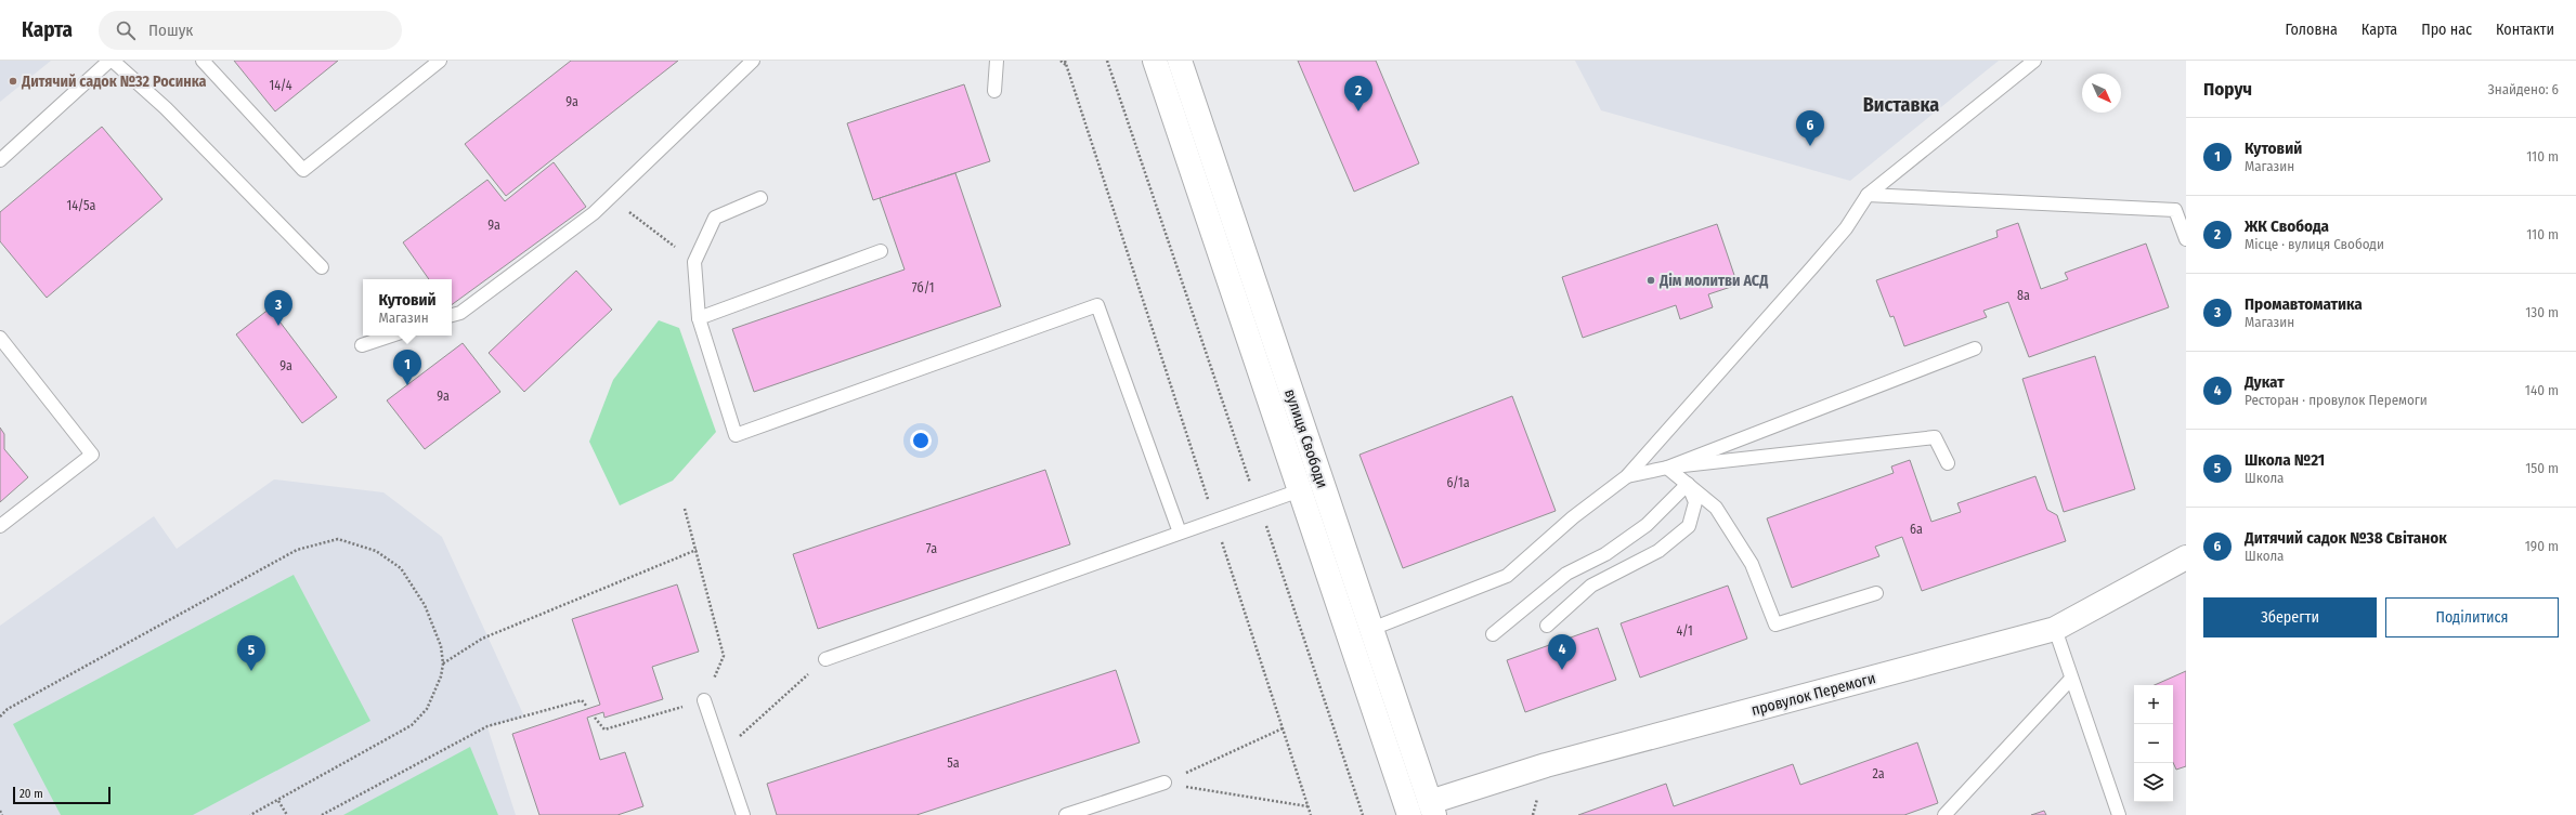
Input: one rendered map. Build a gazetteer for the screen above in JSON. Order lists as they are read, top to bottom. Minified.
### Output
{"streets":{"main road":["вулиця Свободи","провулок Перемоги"]},"crossings":[["вулиця Свободи","провулок Перемоги"]],"districts":["Виставка"],"places":["Дитячий садок №32 Росинка","Дім молитви АСД"],"house_numbers":["14/4","9а","14/5а","9а","7б/1","8а","9а","9а","6/1а","6а","7а","4/1","5а","2а"],"scale_bar":"20 m","north":"bottom right","page":{"header":"Карта","search":"Пошук","nav":["Головна","Карта","Про нас","Контакти"],"heading":["Поруч","Знайдено: 6"],"pins":["2","6","3","1","4","5"],"list":[{"mark":"1","name":"Кутовий","note":"Магазин","value":"110 m"},{"mark":"2","name":"ЖК Свобода","note":"Місце · вулиця Свободи","value":"110 m"},{"mark":"3","name":"Промавтоматика","note":"Магазин","value":"130 m"},{"mark":"4","name":"Дукат","note":"Ресторан · провулок Перемоги","value":"140 m"},{"mark":"5","name":"Школа №21","note":"Школа","value":"150 m"},{"mark":"6","name":"Дитячий садок №38 Світанок","note":"Школа","value":"190 m"}],"popup":["Кутовий","Магазин"],"buttons":["Зберегти","Поділитися"],"map_buttons":["+","−"],"scale":"20 m"}}
